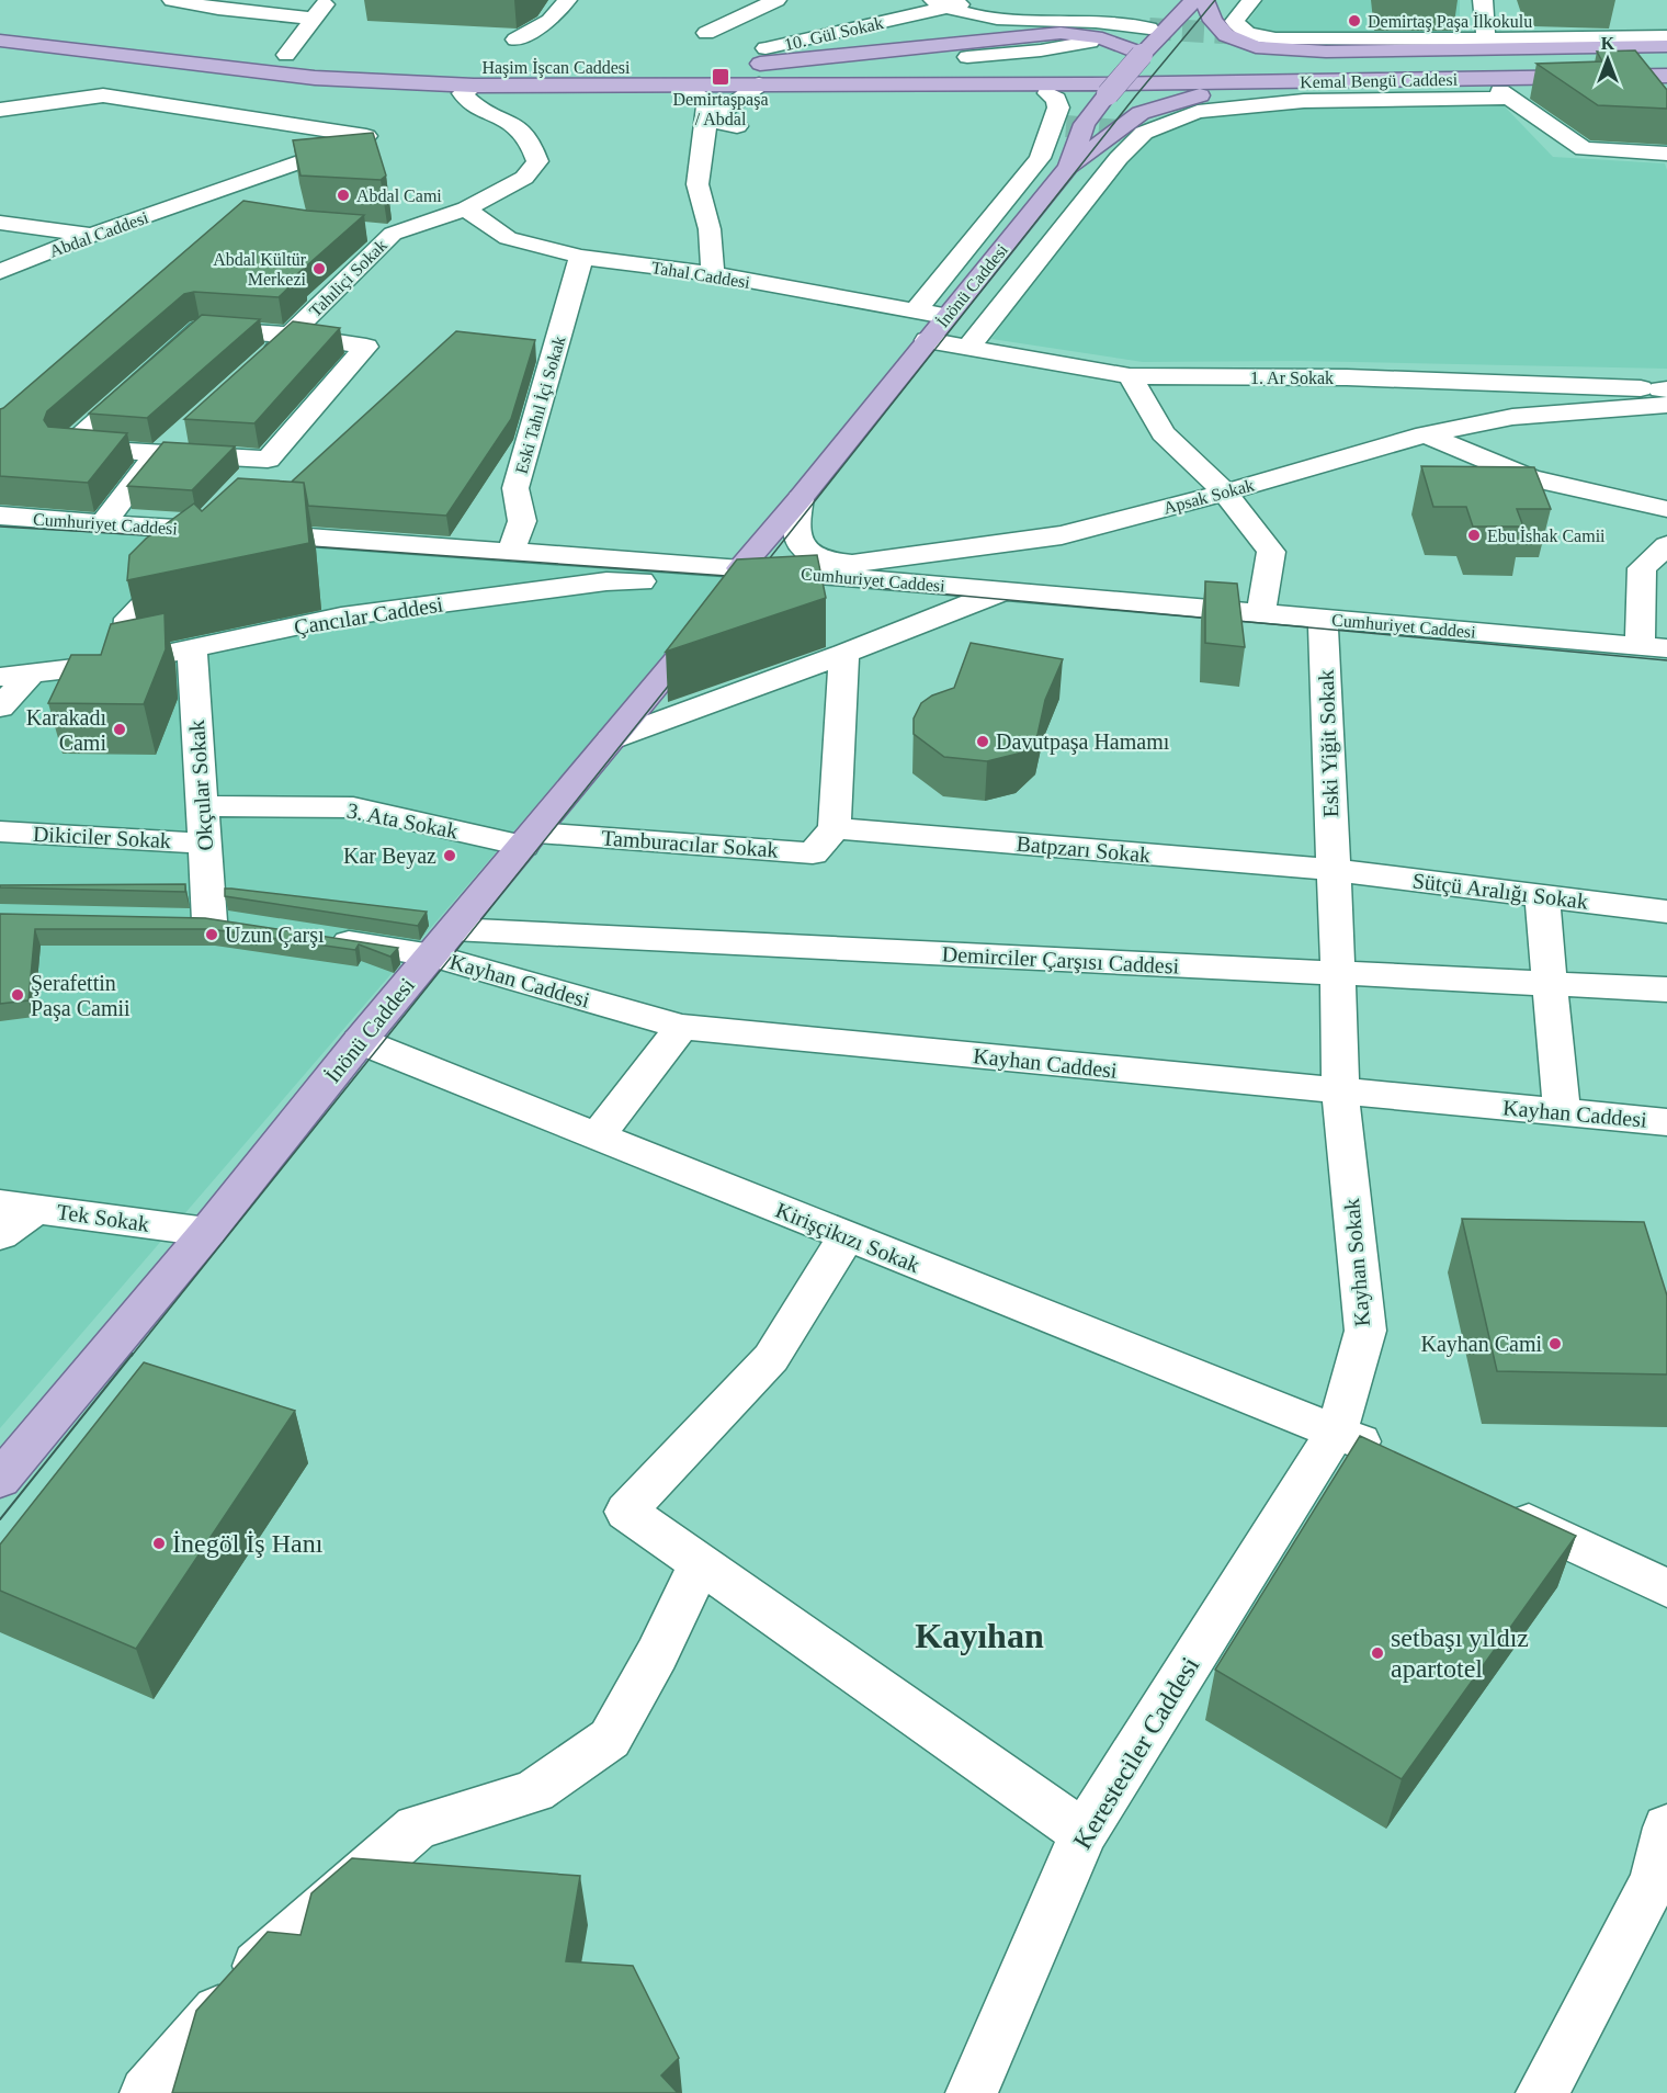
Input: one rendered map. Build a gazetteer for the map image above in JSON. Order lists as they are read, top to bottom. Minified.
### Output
{"streets":{"main road":["Haşim İşcan Caddesi","Kemal Bengü Caddesi","İnönü Caddesi"],"street":["10. Gül Sokak","Abdal Caddesi","Tahal Caddesi","Tahıliçi Sokak","1. Ar Sokak","Eski Tahıl İçi Sokak","Apsak Sokak","Cumhuriyet Caddesi","Çancılar Caddesi","Eski Yiğit Sokak","Okçular Sokak","3. Ata Sokak","Dikiciler Sokak","Tamburacılar Sokak","Batpzarı Sokak","Sütçü Aralığı Sokak","Demirciler Çarşısı Caddesi","Kayhan Caddesi","Tek Sokak","Kirişçikızı Sokak","Kayhan Sokak","Keresteciler Caddesi"]},"crossings":[["Haşim İşcan Caddesi","Kemal Bengü Caddesi"],["Haşim İşcan Caddesi","Tahıliçi Sokak"],["Haşim İşcan Caddesi","İnönü Caddesi"],["Kemal Bengü Caddesi","İnönü Caddesi"],["Tahal Caddesi","Tahıliçi Sokak"],["Tahal Caddesi","İnönü Caddesi"],["Tahal Caddesi","Eski Tahıl İçi Sokak"],["İnönü Caddesi","1. Ar Sokak"],["İnönü Caddesi","Apsak Sokak"],["İnönü Caddesi","Cumhuriyet Caddesi"],["İnönü Caddesi","Çancılar Caddesi"],["İnönü Caddesi","3. Ata Sokak"],["İnönü Caddesi","Tamburacılar Sokak"],["İnönü Caddesi","Demirciler Çarşısı Caddesi"],["İnönü Caddesi","Kayhan Caddesi"],["İnönü Caddesi","Tek Sokak"],["İnönü Caddesi","Kirişçikızı Sokak"],["1. Ar Sokak","Apsak Sokak"],["Eski Tahıl İçi Sokak","Cumhuriyet Caddesi"],["Cumhuriyet Caddesi","Çancılar Caddesi"],["Cumhuriyet Caddesi","Eski Yiğit Sokak"],["Çancılar Caddesi","Okçular Sokak"],["Eski Yiğit Sokak","Batpzarı Sokak"],["Eski Yiğit Sokak","Sütçü Aralığı Sokak"],["Eski Yiğit Sokak","Demirciler Çarşısı Caddesi"],["Eski Yiğit Sokak","Kayhan Sokak"],["Okçular Sokak","3. Ata Sokak"],["Okçular Sokak","Dikiciler Sokak"],["3. Ata Sokak","Tamburacılar Sokak"],["Tamburacılar Sokak","Batpzarı Sokak"],["Batpzarı Sokak","Sütçü Aralığı Sokak"],["Demirciler Çarşısı Caddesi","Kayhan Caddesi"],["Demirciler Çarşısı Caddesi","Kayhan Sokak"],["Kayhan Caddesi","Kayhan Sokak"],["Kirişçikızı Sokak","Kayhan Sokak"],["Kirişçikızı Sokak","Keresteciler Caddesi"],["Kayhan Sokak","Keresteciler Caddesi"]],"districts":["Kayıhan"],"places":{"other":["Demirtaş Paşa İlkokulu","Abdal Cami","Abdal Kültür Merkezi","Ebu İshak Camii","Karakadı Cami","Davutpaşa Hamamı","Kar Beyaz","Uzun Çarşı","Şerafettin Paşa Camii","Kayhan Cami","İnegöl İş Hanı","setbaşı yıldız apartotel"],"transit":["Demirtaşpaşa / Abdal"]},"north":"top"}
